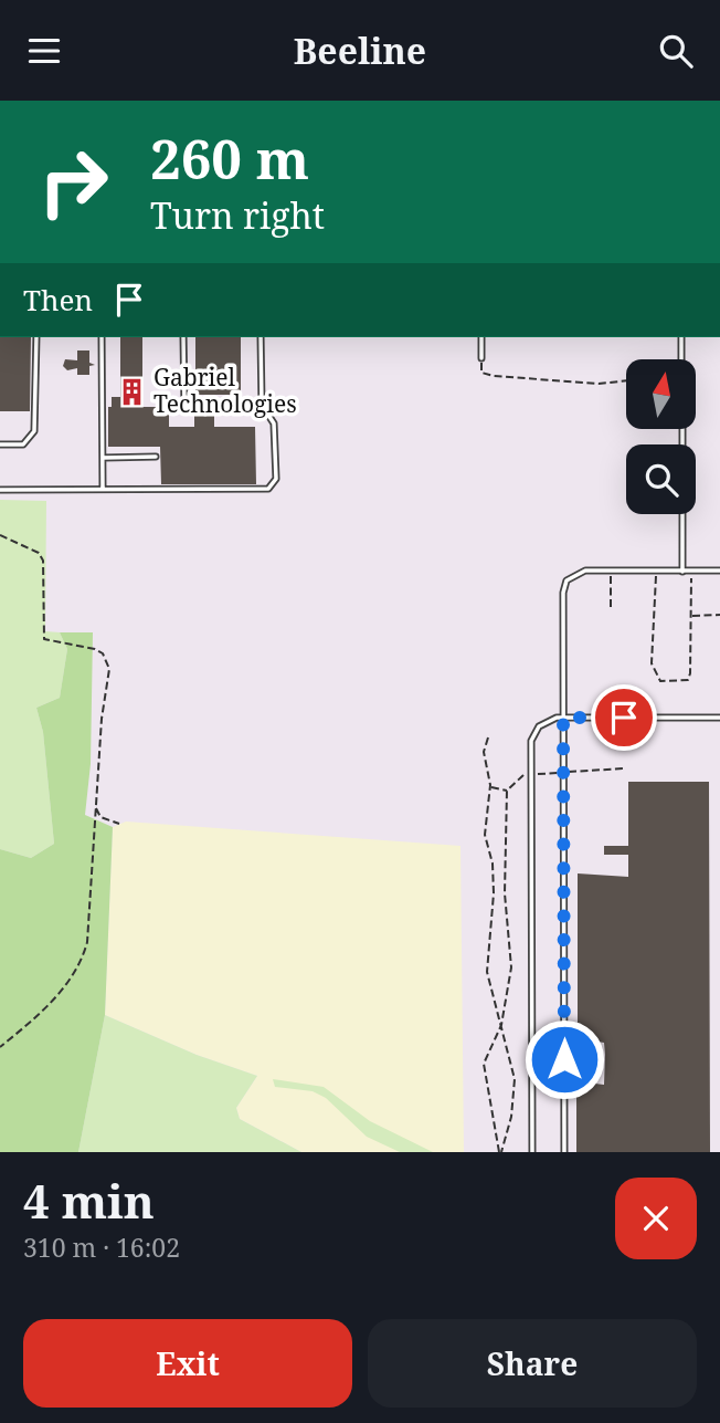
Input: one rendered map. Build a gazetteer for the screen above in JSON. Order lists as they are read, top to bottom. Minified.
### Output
{"places":{"building":["Gabriel Technologies"]},"north":"top","page":{"header":"Beeline","turn":["260 m","Turn right"],"then":"Then","heading":["4 min","310 m · 16:02"],"buttons":["Exit","Share"]}}
